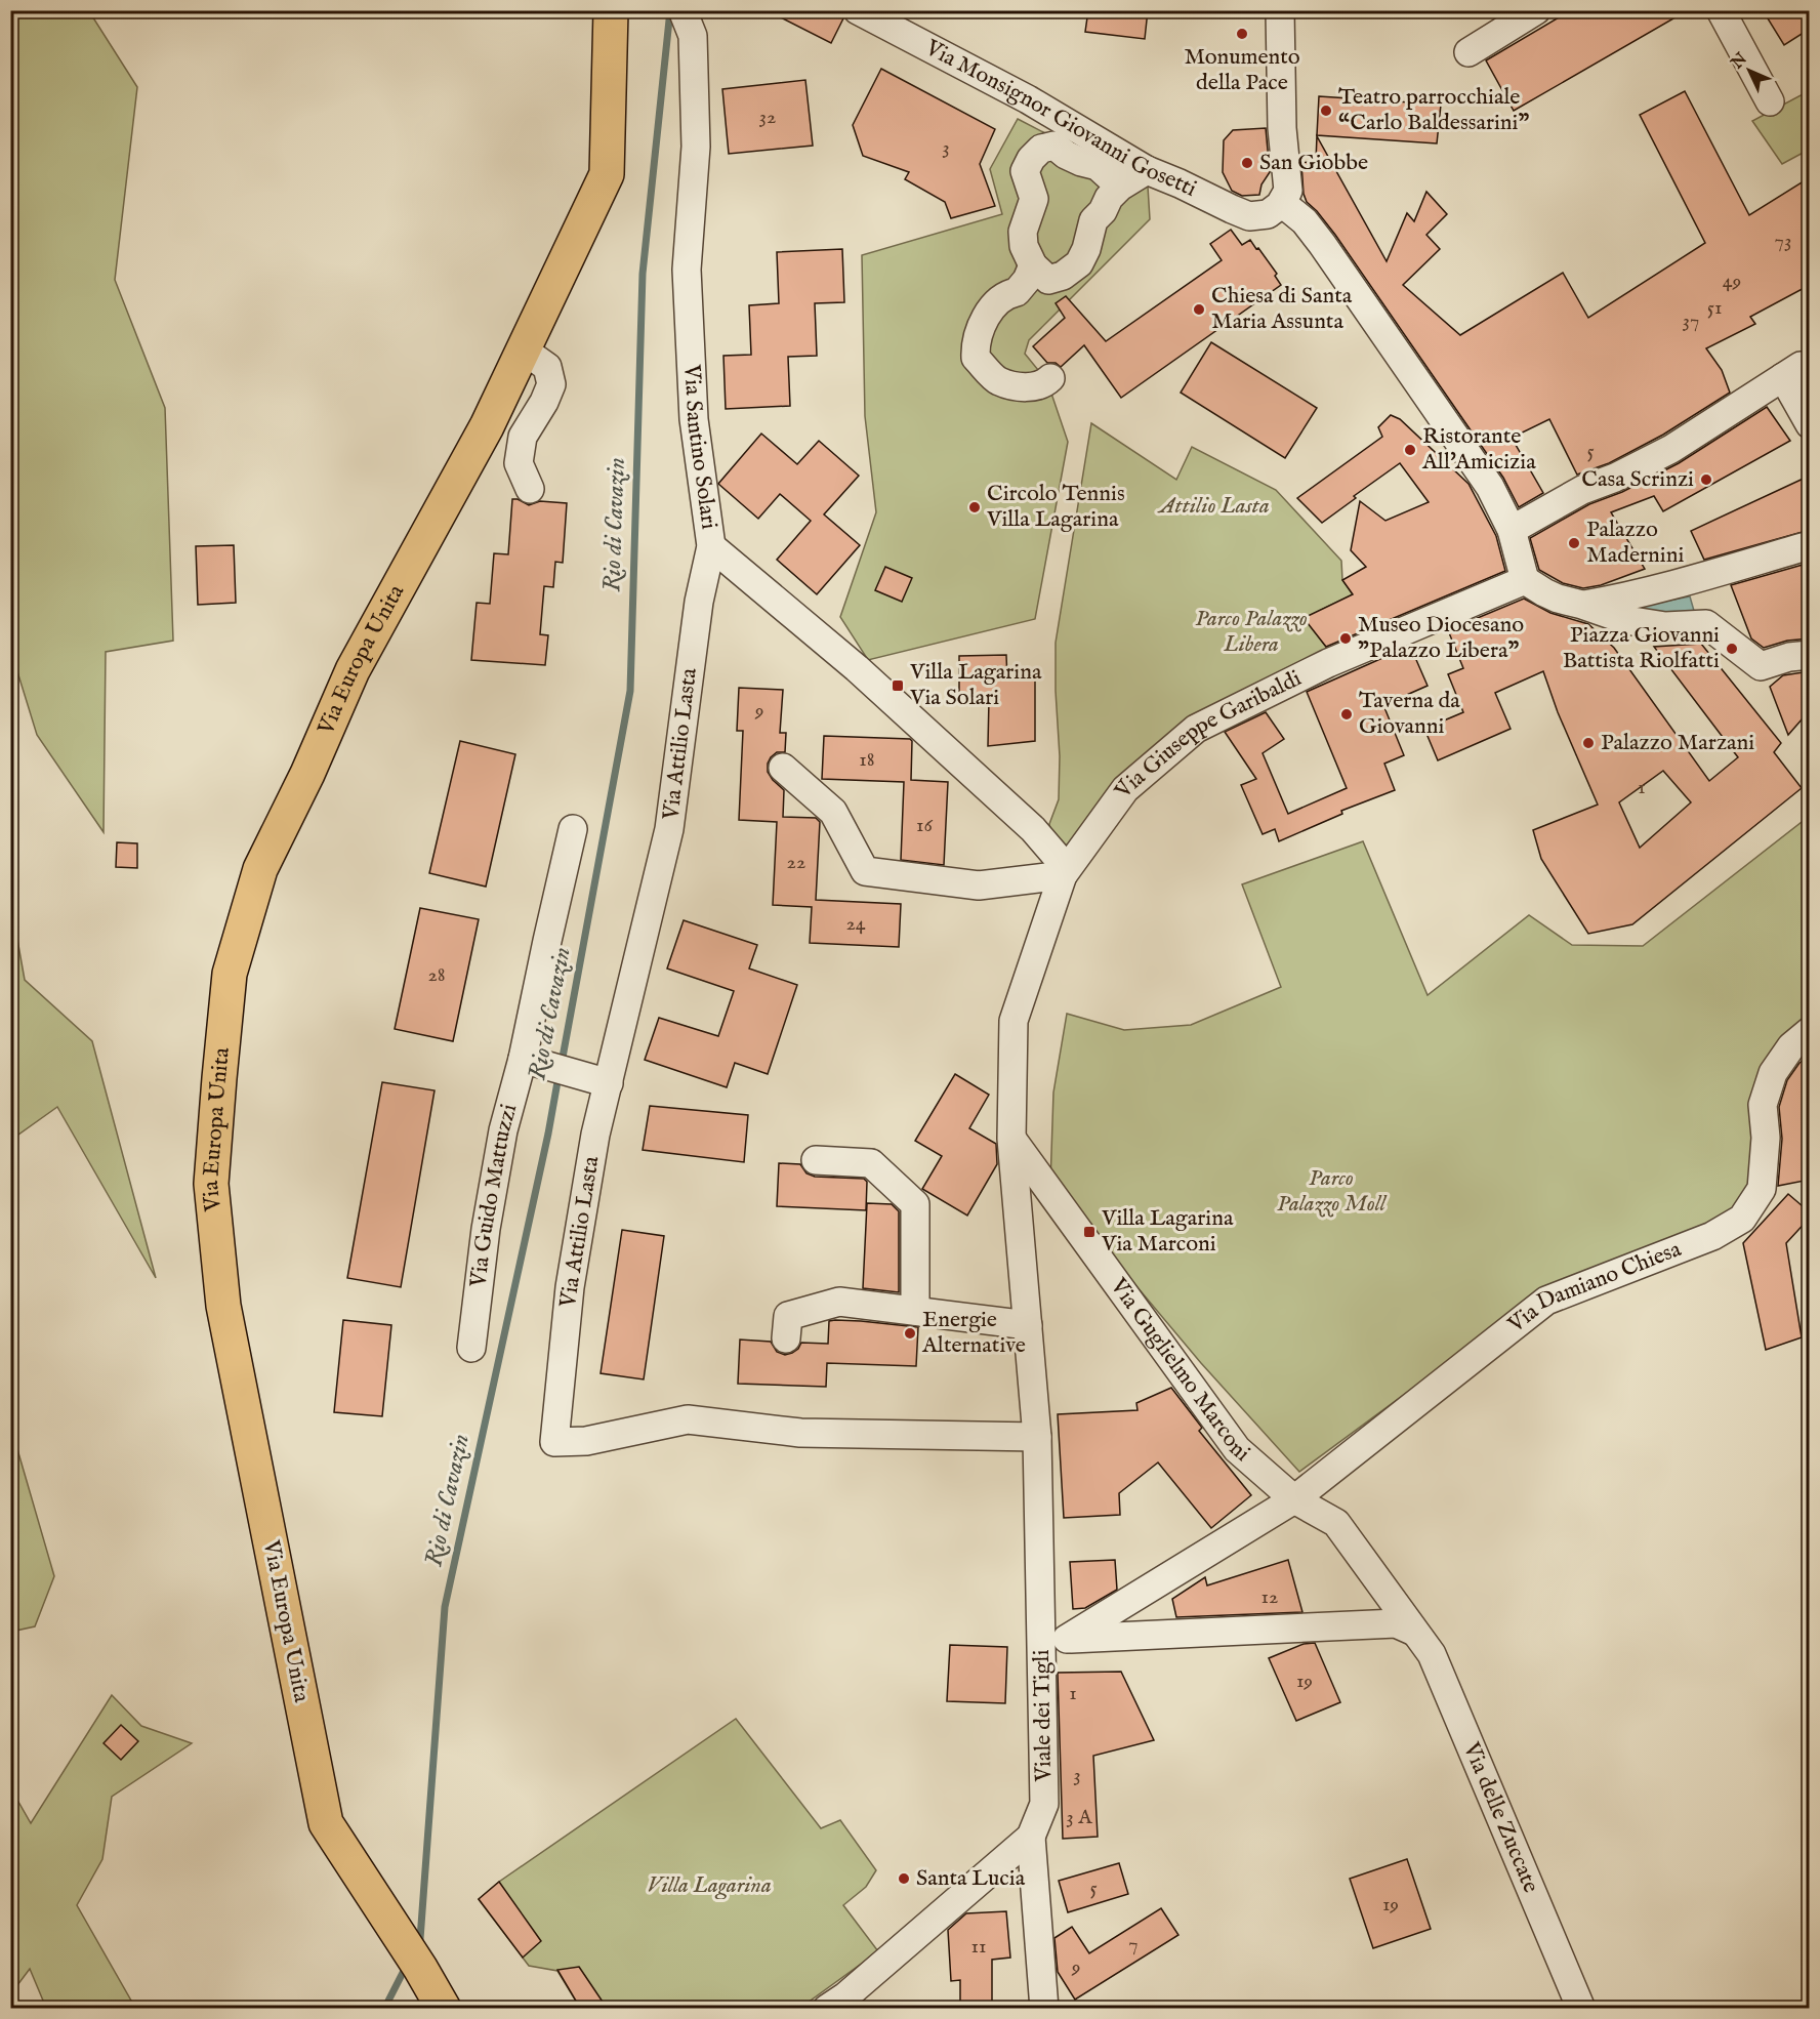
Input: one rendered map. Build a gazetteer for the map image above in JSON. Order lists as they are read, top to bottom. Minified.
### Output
{"streets":{"main road":["Via Europa Unita"],"street":["Via Monsignor Giovanni Gosetti","Via Santino Solari","Via Giuseppe Garibaldi","Via Attilio Lasta","Via Guido Mattuzzi","Via Damiano Chiesa","Via Guglielmo Marconi","Viale dei Tigli","Via delle Zuccate"]},"crossings":[["Via Santino Solari","Via Giuseppe Garibaldi"],["Via Santino Solari","Via Attilio Lasta"],["Via Giuseppe Garibaldi","Via Guglielmo Marconi"],["Via Giuseppe Garibaldi","Viale dei Tigli"],["Via Attilio Lasta","Viale dei Tigli"],["Via Damiano Chiesa","Via Guglielmo Marconi"],["Via Guglielmo Marconi","Viale dei Tigli"],["Via Guglielmo Marconi","Via delle Zuccate"]],"water":["Rio di Cavazin"],"parks":["Attilio Lasta","Parco Palazzo Libera","Parco Palazzo Moll","Villa Lagarina"],"places":{"other":["Monumento della Pace","Teatro parrocchiale “Carlo Baldessarini”","San Giobbe","Chiesa di Santa Maria Assunta","Ristorante All'Amicizia","Casa Scrinzi","Circolo Tennis Villa Lagarina","Palazzo Madernini","Museo Diocesano \"Palazzo Libera\"","Piazza Giovanni Battista Riolfatti","Taverna da Giovanni","Palazzo Marzani","Energie Alternative","Santa Lucia"],"transit":["Villa Lagarina Via Solari","Villa Lagarina Via Marconi"]},"house_numbers":["32","3","73","49","51","37","5","9","18","1","16","22","24","28","12","19","1","3","3 A","5","19","7","11","9"],"north":"top left"}
